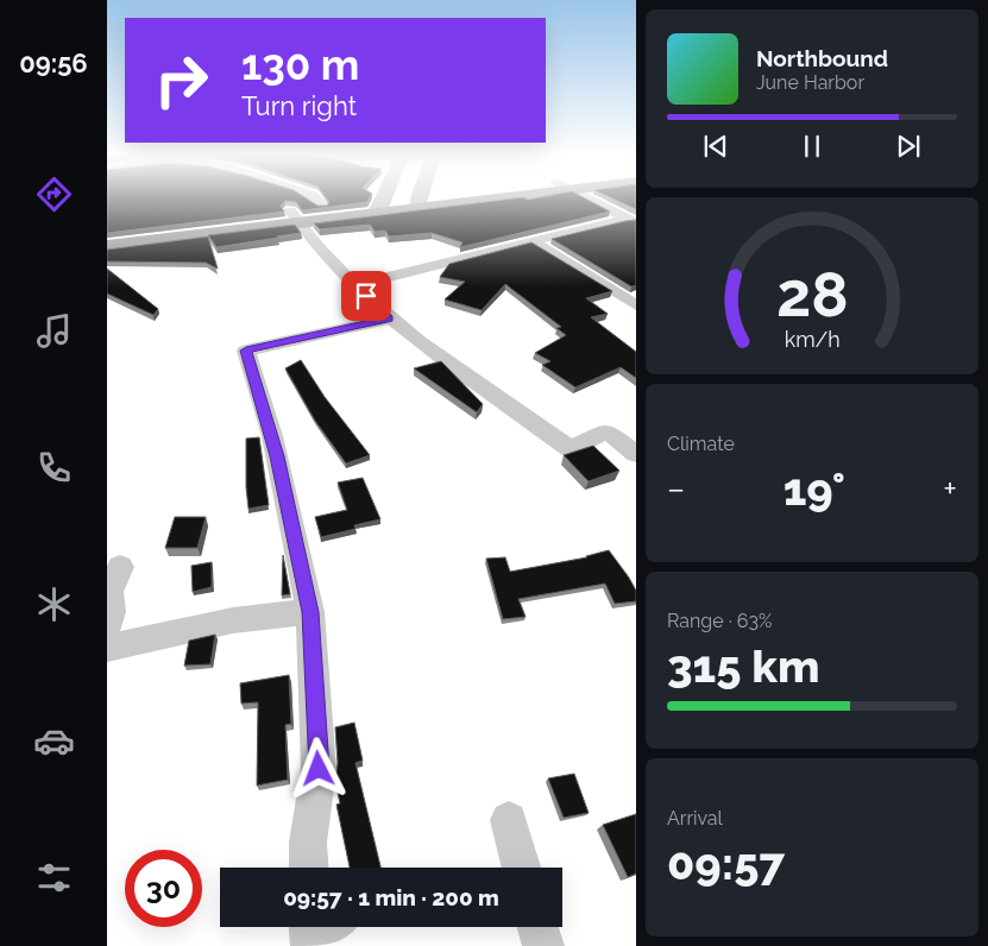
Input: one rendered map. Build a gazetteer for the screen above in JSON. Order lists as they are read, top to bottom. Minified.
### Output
{"page":{"tabs":"09:56","turn":["130 m","Turn right"],"song":["Northbound","June Harbor"],"tile":["Climate",["Range · 63%","315 km"],["Arrival","09:57"]],"heat":["−","19°","+"],"limit":"30","trip":"09:57 · 1 min · 200 m","gauge":["28","km/h"]}}
